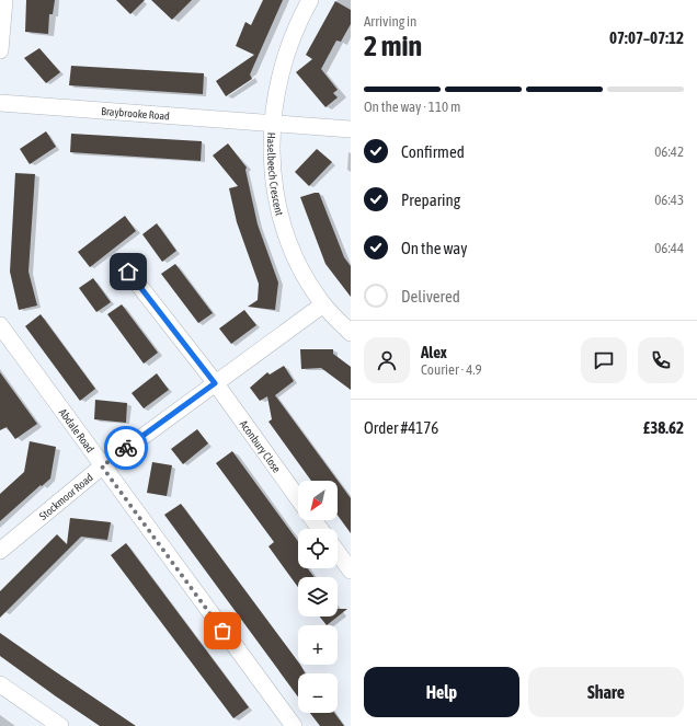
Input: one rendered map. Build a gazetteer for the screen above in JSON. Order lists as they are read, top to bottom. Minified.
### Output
{"streets":{"street":["Braybrooke Road","Haselbeech Crescent","Abdale Road","Aconbury Close","Stockmoor Road"]},"crossings":[["Braybrooke Road","Haselbeech Crescent"],["Haselbeech Crescent","Stockmoor Road"],["Abdale Road","Stockmoor Road"],["Aconbury Close","Stockmoor Road"]],"north":"bottom left","page":{"heading":["2 min","Arriving in","07:07–07:12"],"panel":["Alex","Courier · 4.9","Order #4176","£38.62"],"bar":"On the way · 110 m","list":[["Confirmed","06:42"],["Preparing","06:43"],["On the way","06:44"],"Delivered"],"map_buttons":["+","−"],"buttons":["Help","Share"]}}
